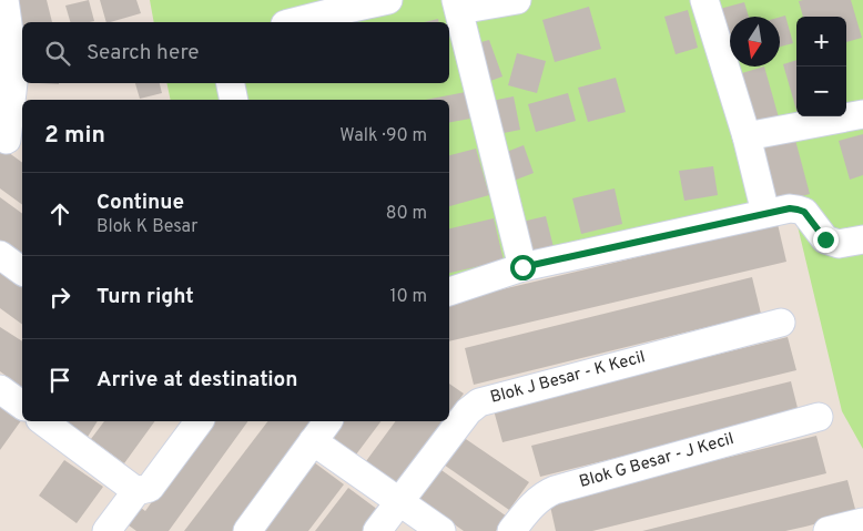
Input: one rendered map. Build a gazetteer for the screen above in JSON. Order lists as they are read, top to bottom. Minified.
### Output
{"streets":{"street":["Blok J Besar - K Kecil","Blok G Besar - J Kecil"]},"north":"bottom","page":{"map_buttons":["+","−"],"search":"Search here","heading":["2 min","Walk · 90 m"],"list":[["Continue","Blok K Besar","80 m"],["Turn right","10 m"],"Arrive at destination"]}}
